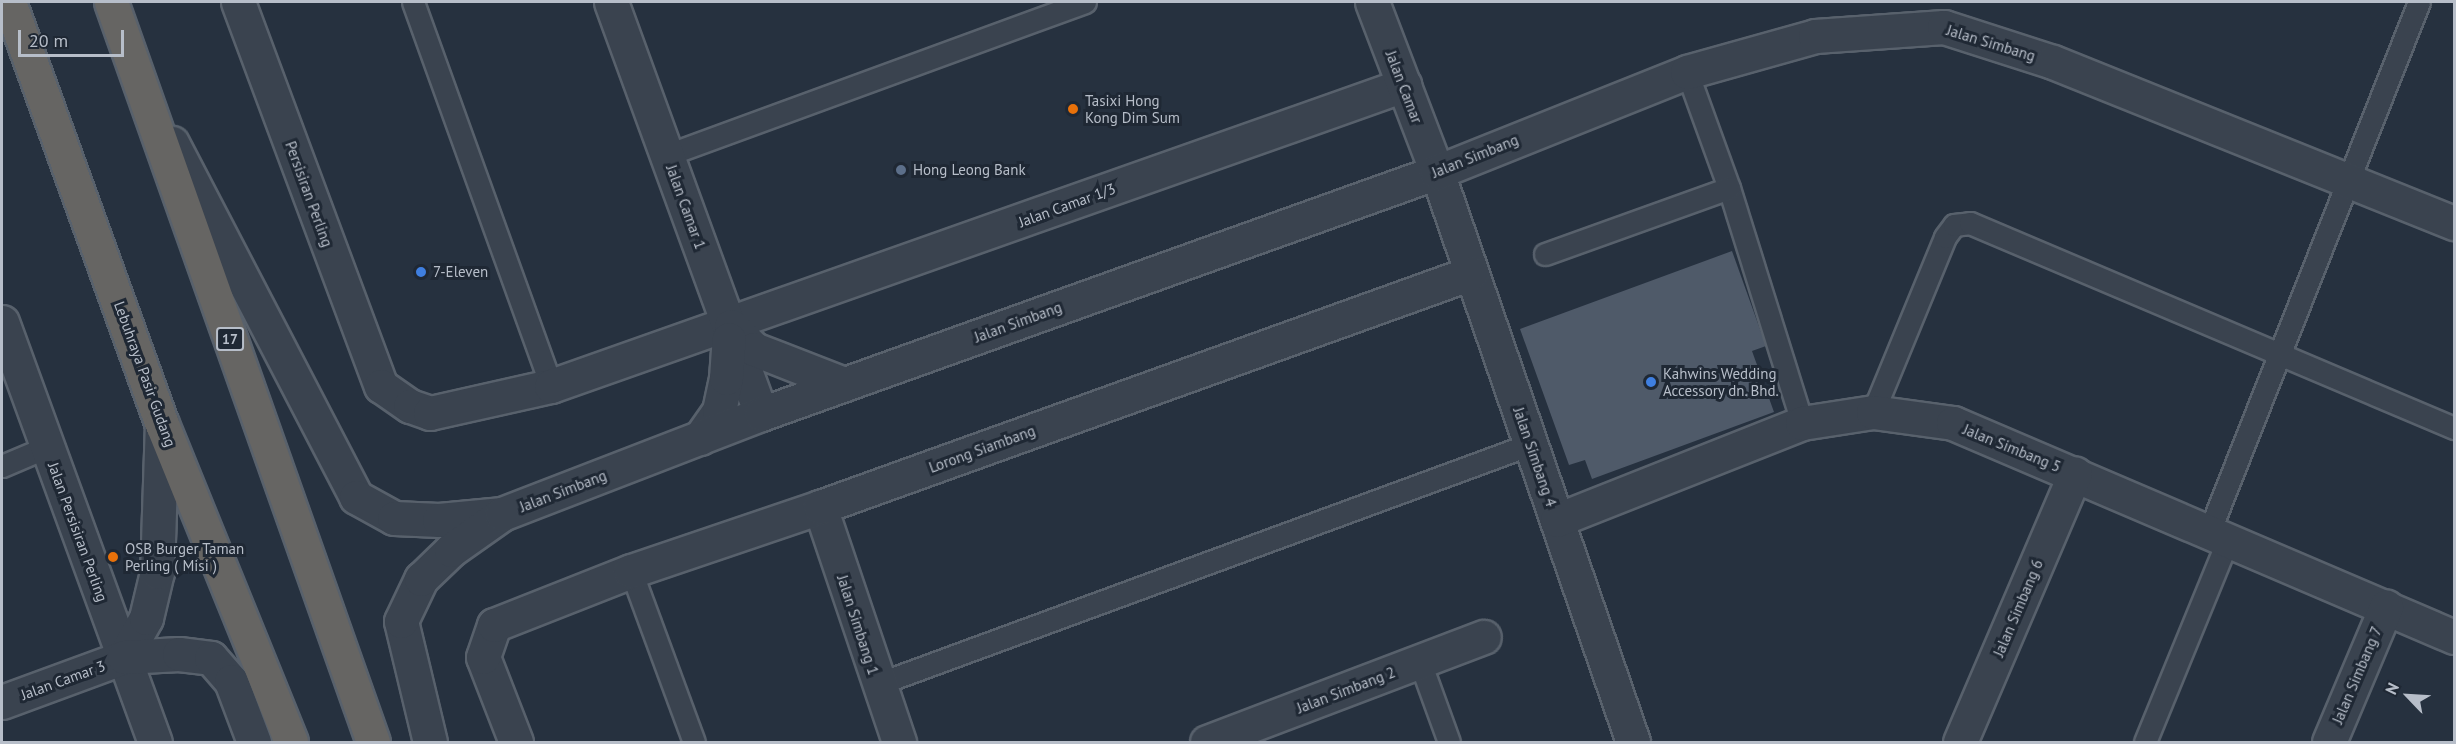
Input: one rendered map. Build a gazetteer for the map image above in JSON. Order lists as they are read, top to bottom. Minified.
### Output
{"streets":{"highway":["17","Lebuhraya Pasir Gudang"],"street":["Jalan Simbang","Jalan Camar","Persisiran Perling","Jalan Camar 1/3","Jalan Camar 1","Jalan Simbang 5","Lorong Siambang","Jalan Simbang 4","Jalan Persisiran Perling","Jalan Simbang 6","Jalan Simbang 1","Jalan Simbang 7","Jalan Camar 3","Jalan Simbang 2"]},"crossings":[["Jalan Simbang","Jalan Camar"],["Jalan Simbang","Jalan Camar 1"],["Jalan Simbang","Jalan Simbang 4"],["Jalan Camar","Jalan Camar 1/3"],["Jalan Camar","Jalan Simbang 4"],["Persisiran Perling","Jalan Camar 1/3"],["Jalan Camar 1/3","Jalan Camar 1"],["Jalan Simbang 5","Jalan Simbang 4"],["Jalan Simbang 5","Jalan Simbang 6"],["Jalan Simbang 5","Jalan Simbang 7"],["Lorong Siambang","Jalan Simbang 4"],["Lorong Siambang","Jalan Simbang 1"],["Jalan Persisiran Perling","Jalan Camar 3"]],"places":["Tasixi Hong Kong Dim Sum","Hong Leong Bank","7-Eleven","Kahwins Wedding Accessory dn. Bhd.","OSB Burger Taman Perling ( Misi )"],"scale_bar":"20 m","north":"top left"}
